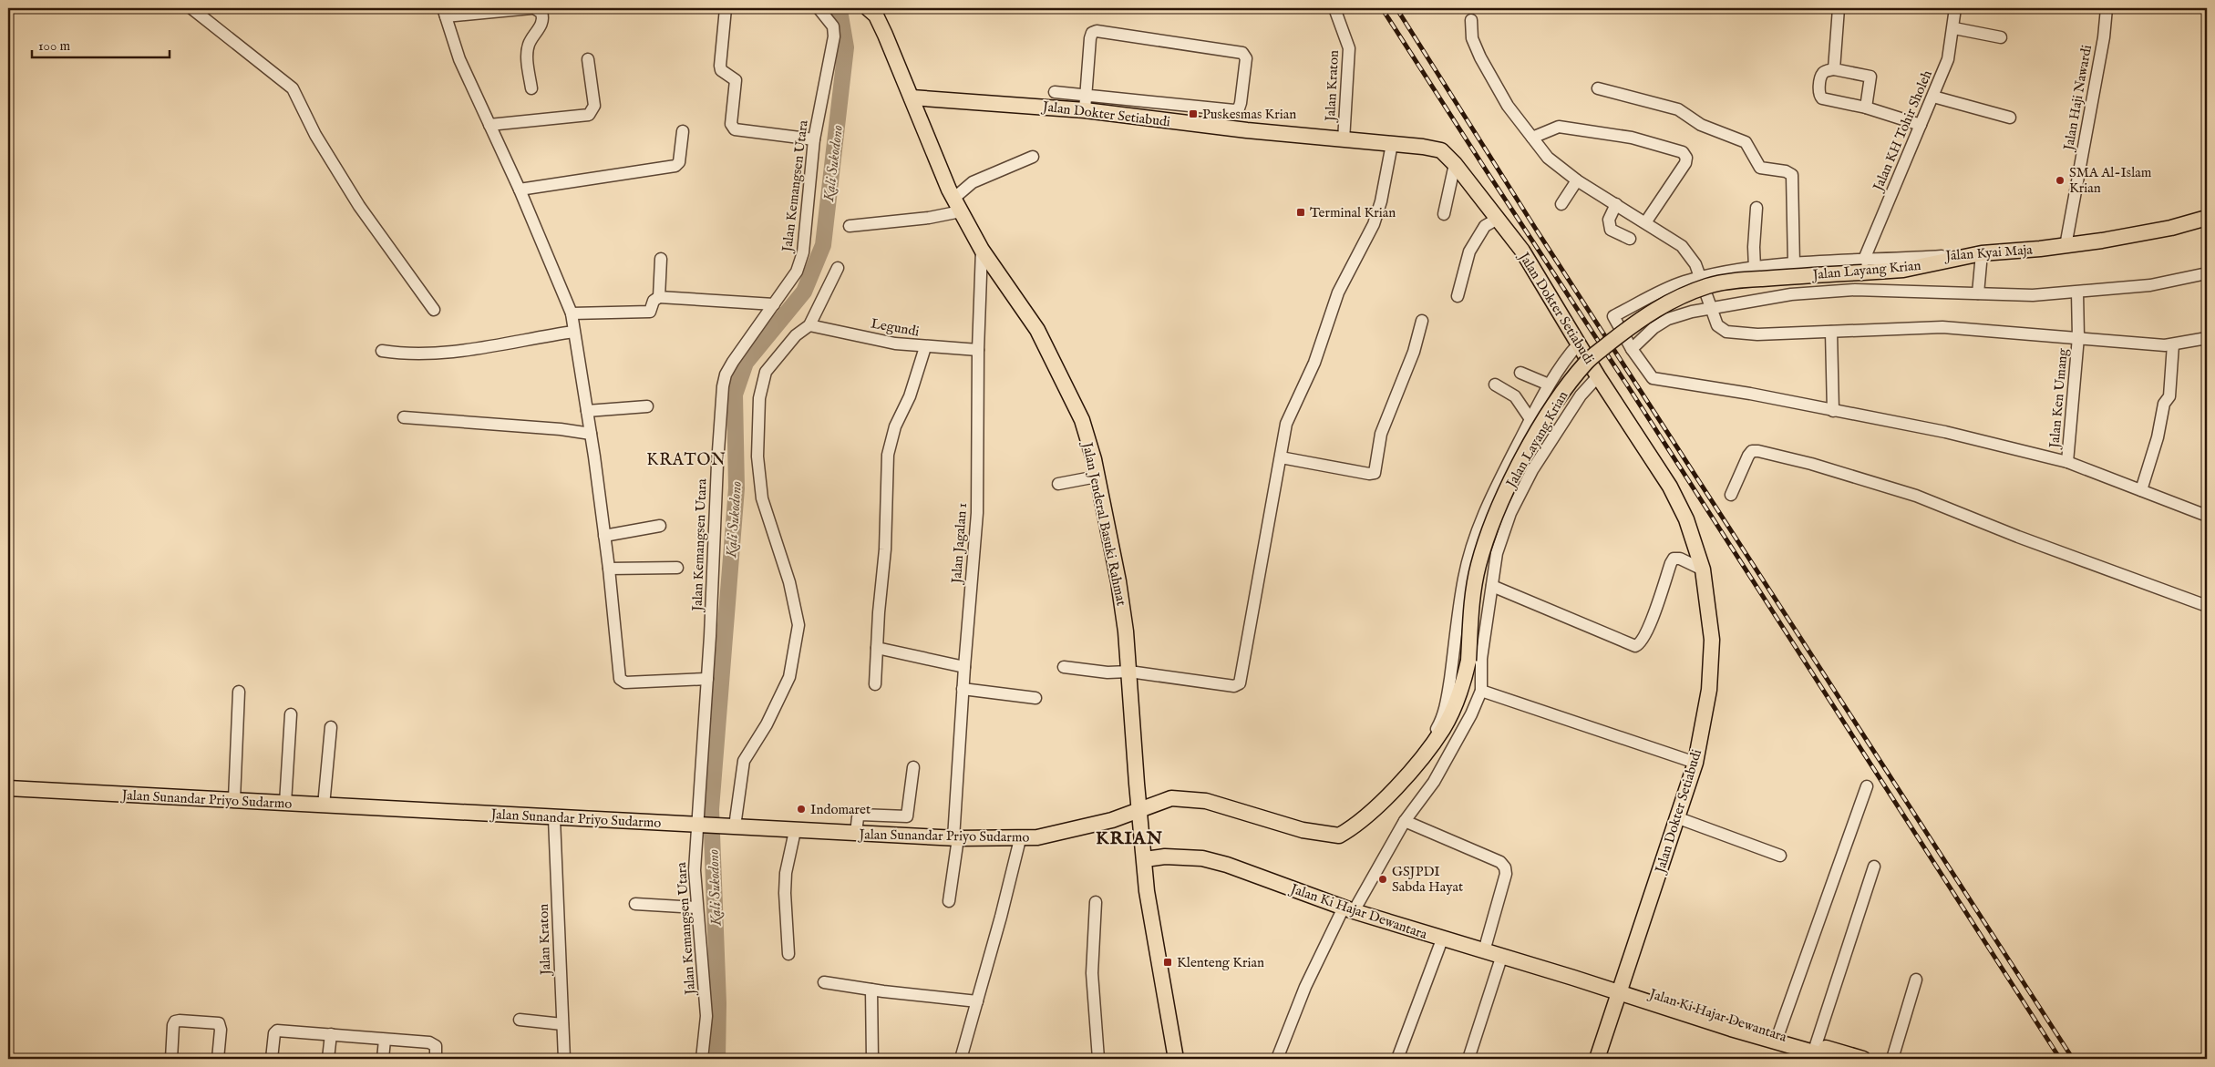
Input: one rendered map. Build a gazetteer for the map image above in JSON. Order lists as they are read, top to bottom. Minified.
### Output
{"streets":{"main road":["Jalan Dokter Setiabudi","Jalan Kyai Maja","Jalan Layang Krian","Jalan Jenderal Basuki Rahmat","Jalan Sunandar Priyo Sudarmo","Jalan Ki Hajar Dewantara"],"street":["Jalan Kraton","Jalan Haji Nawardi","Jalan KH Tohir Sholeh","Jalan Kemangsen Utara","Legundi","Jalan Ken Umang","Jalan Jagalan 1"]},"crossings":[["Jalan Kraton","Jalan Dokter Setiabudi"],["Jalan Kraton","Jalan Sunandar Priyo Sudarmo"],["Jalan Haji Nawardi","Jalan Kyai Maja"],["Jalan Dokter Setiabudi","Jalan Jenderal Basuki Rahmat"],["Jalan Dokter Setiabudi","Jalan Ki Hajar Dewantara"],["Jalan KH Tohir Sholeh","Jalan Layang Krian"],["Jalan Kemangsen Utara","Jalan Sunandar Priyo Sudarmo"],["Jalan Kyai Maja","Jalan Layang Krian"],["Jalan Layang Krian","Jalan Sunandar Priyo Sudarmo"],["Legundi","Jalan Jagalan 1"],["Jalan Jenderal Basuki Rahmat","Jalan Jagalan 1"],["Jalan Jenderal Basuki Rahmat","Jalan Sunandar Priyo Sudarmo"],["Jalan Jenderal Basuki Rahmat","Jalan Ki Hajar Dewantara"],["Jalan Jagalan 1","Jalan Sunandar Priyo Sudarmo"]],"districts":["KRATON","KRIAN"],"water":["Kali Sukodono"],"places":{"transit":["Puskesmas Krian","Terminal Krian","Klenteng Krian"],"other":["SMA Al-Islam Krian","Indomaret","GSJPDI Sabda Hayat"]},"scale_bar":"100 m"}
